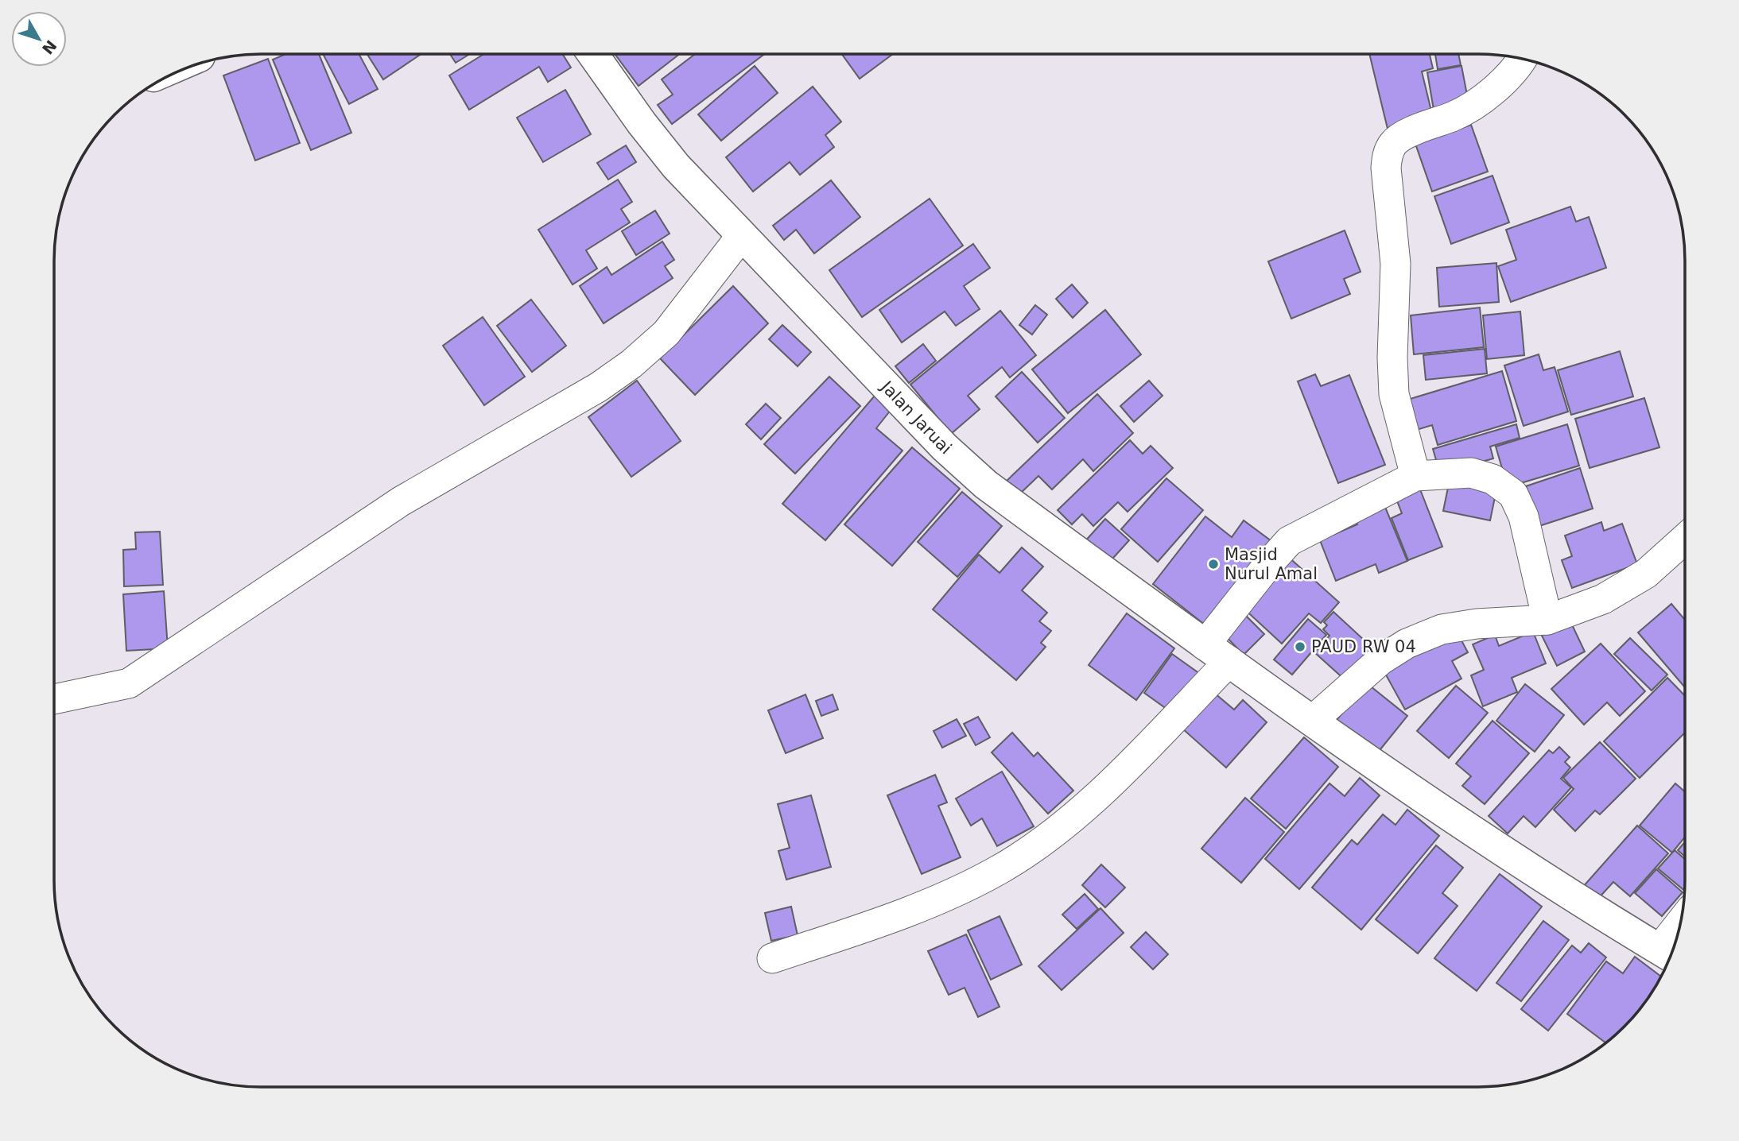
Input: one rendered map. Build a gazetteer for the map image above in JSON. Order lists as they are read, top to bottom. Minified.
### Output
{"streets":{"main road":["Jalan Jaruai"]},"places":["Masjid Nurul Amal","PAUD RW 04"],"north":"bottom right"}
